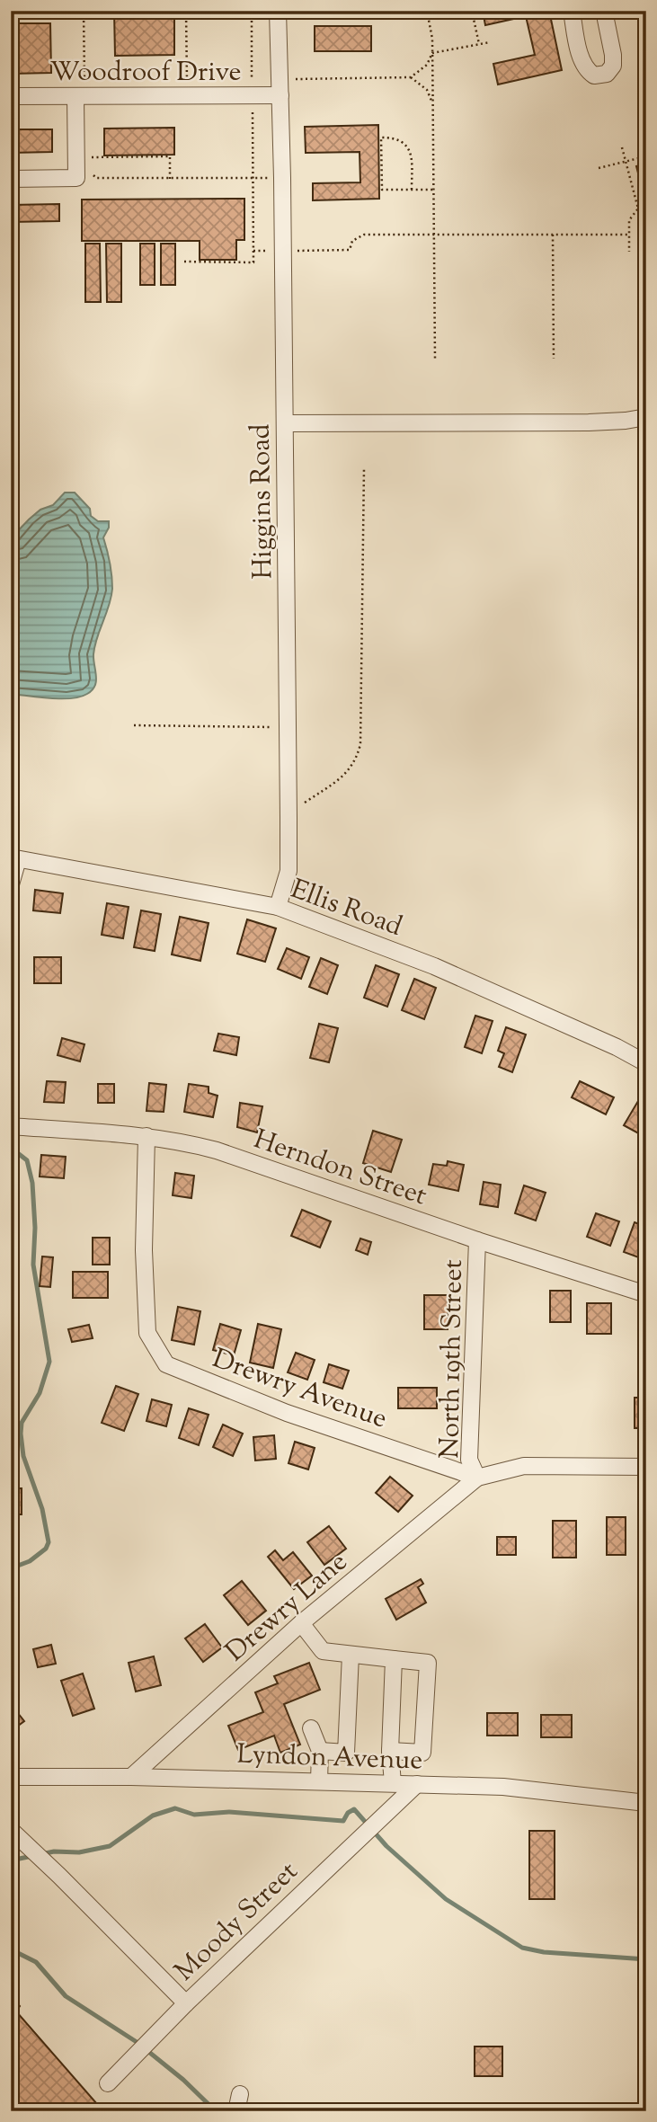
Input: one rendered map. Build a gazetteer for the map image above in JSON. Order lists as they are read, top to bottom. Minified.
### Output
{"streets":{"street":["Woodroof Drive","Higgins Road","Ellis Road","Herndon Street","North 19th Street","Drewry Avenue","Drewry Lane","Lyndon Avenue","Moody Street"]},"crossings":[["Woodroof Drive","Higgins Road"],["Higgins Road","Ellis Road"],["Herndon Street","North 19th Street"],["Herndon Street","Drewry Avenue"],["North 19th Street","Drewry Avenue"],["North 19th Street","Drewry Lane"],["Drewry Avenue","Drewry Lane"],["Drewry Lane","Lyndon Avenue"],["Lyndon Avenue","Moody Street"]]}
